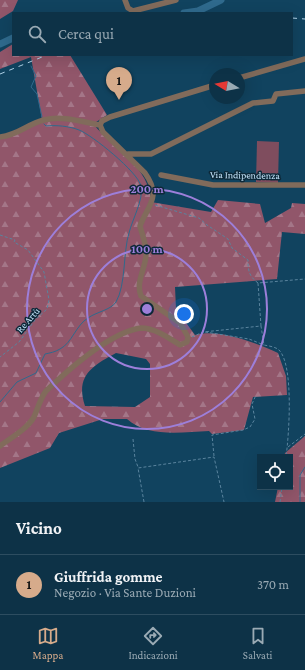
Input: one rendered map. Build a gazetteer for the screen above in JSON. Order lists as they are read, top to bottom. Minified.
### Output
{"streets":{"street":["Via Indipendenza"],"path":["Re Artù"]},"north":"left","page":{"search":"Cerca qui","pins":"1","heading":"Vicino","list":[{"mark":"1","name":"Giuffrida gomme","note":"Negozio · Via Sante Duzioni","value":"370 m"}],"nav":["Mappa","Indicazioni","Salvati"]},"rings":["200 m","100 m"]}
